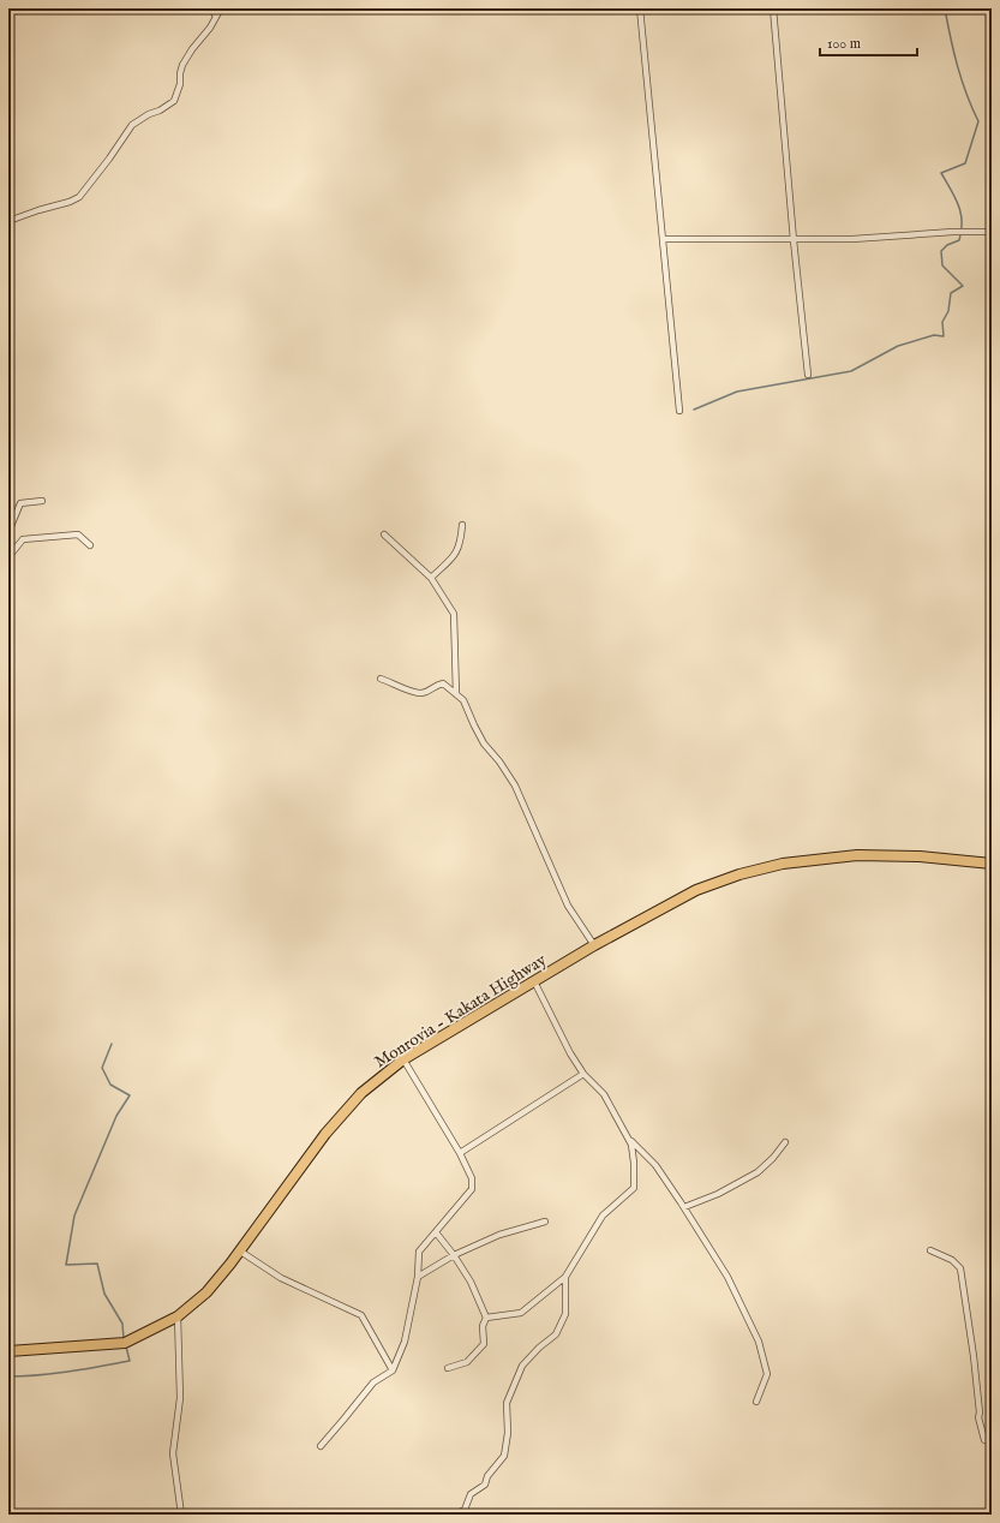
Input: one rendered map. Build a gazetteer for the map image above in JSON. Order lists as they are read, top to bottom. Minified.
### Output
{"streets":{"highway":["Monrovia - Kakata Highway"]},"scale_bar":"100 m"}
